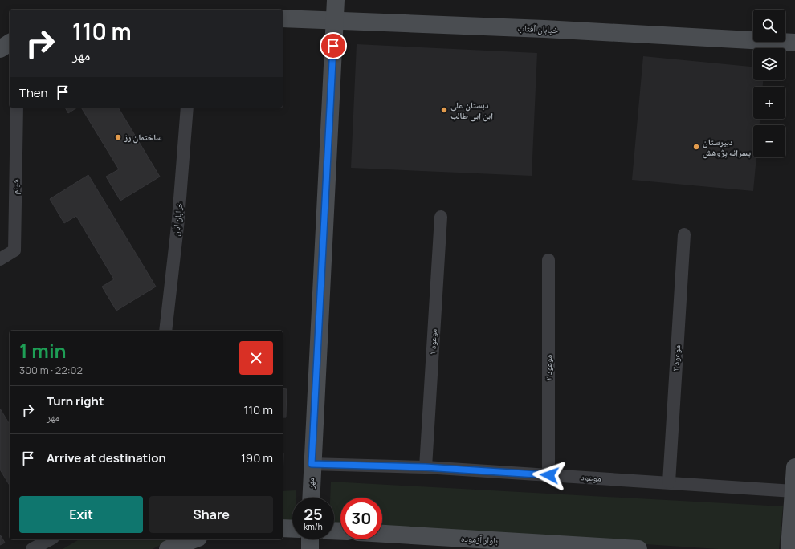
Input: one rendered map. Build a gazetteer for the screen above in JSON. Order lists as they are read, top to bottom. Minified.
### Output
{"streets":{"street":["خیابان آفتاب","شبنم","خیابان آبان","موعود ۱","موعود ۳","موعود ۲","موعود","مهر","بلوار آزموده"]},"crossings":[["خیابان آفتاب","مهر"],["موعود ۱","موعود"],["موعود ۳","موعود"],["موعود ۲","موعود"],["موعود","مهر"]],"places":["دبستان علی ابن ابی طالب","ساختمان رز","دبیرستان پسرانه پژوهش"],"page":{"map_buttons":["+","−"],"turn":["110 m","مهر"],"then":"Then","heading":["1 min","300 m · 22:02"],"list":[{"name":"Turn right","note":"مهر","value":"110 m"},{"name":"Arrive at destination","value":"190 m"}],"buttons":["Exit","Share"],"speed":"25 km/h","limit":"30"}}
